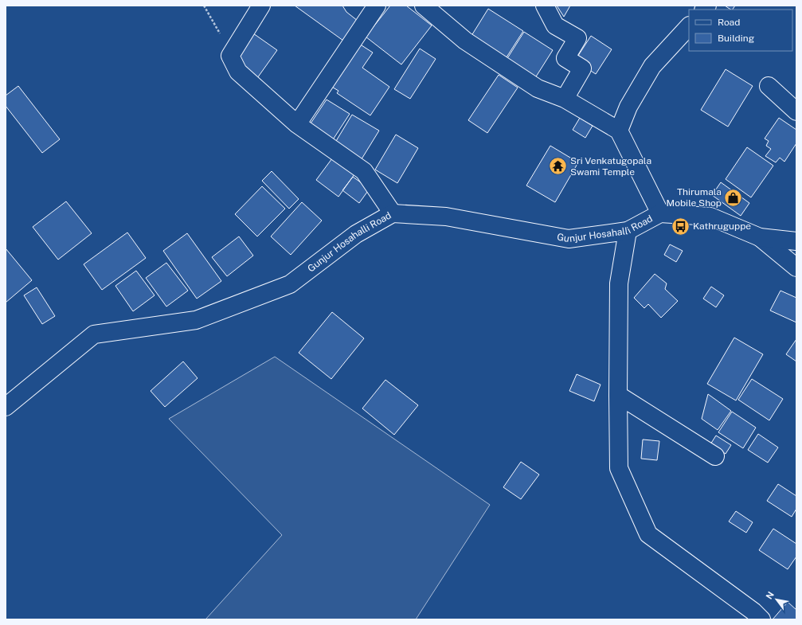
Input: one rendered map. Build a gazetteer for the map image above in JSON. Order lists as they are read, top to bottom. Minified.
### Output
{"streets":{"street":["Gunjur Hosahalli Road"]},"places":{"temple":["Sri Venkatugopala Swami Temple"],"shop":["Thirumala Mobile Shop"],"bus stop":["Kathruguppe"]},"legend":["Road","Building"],"north":"top left"}
